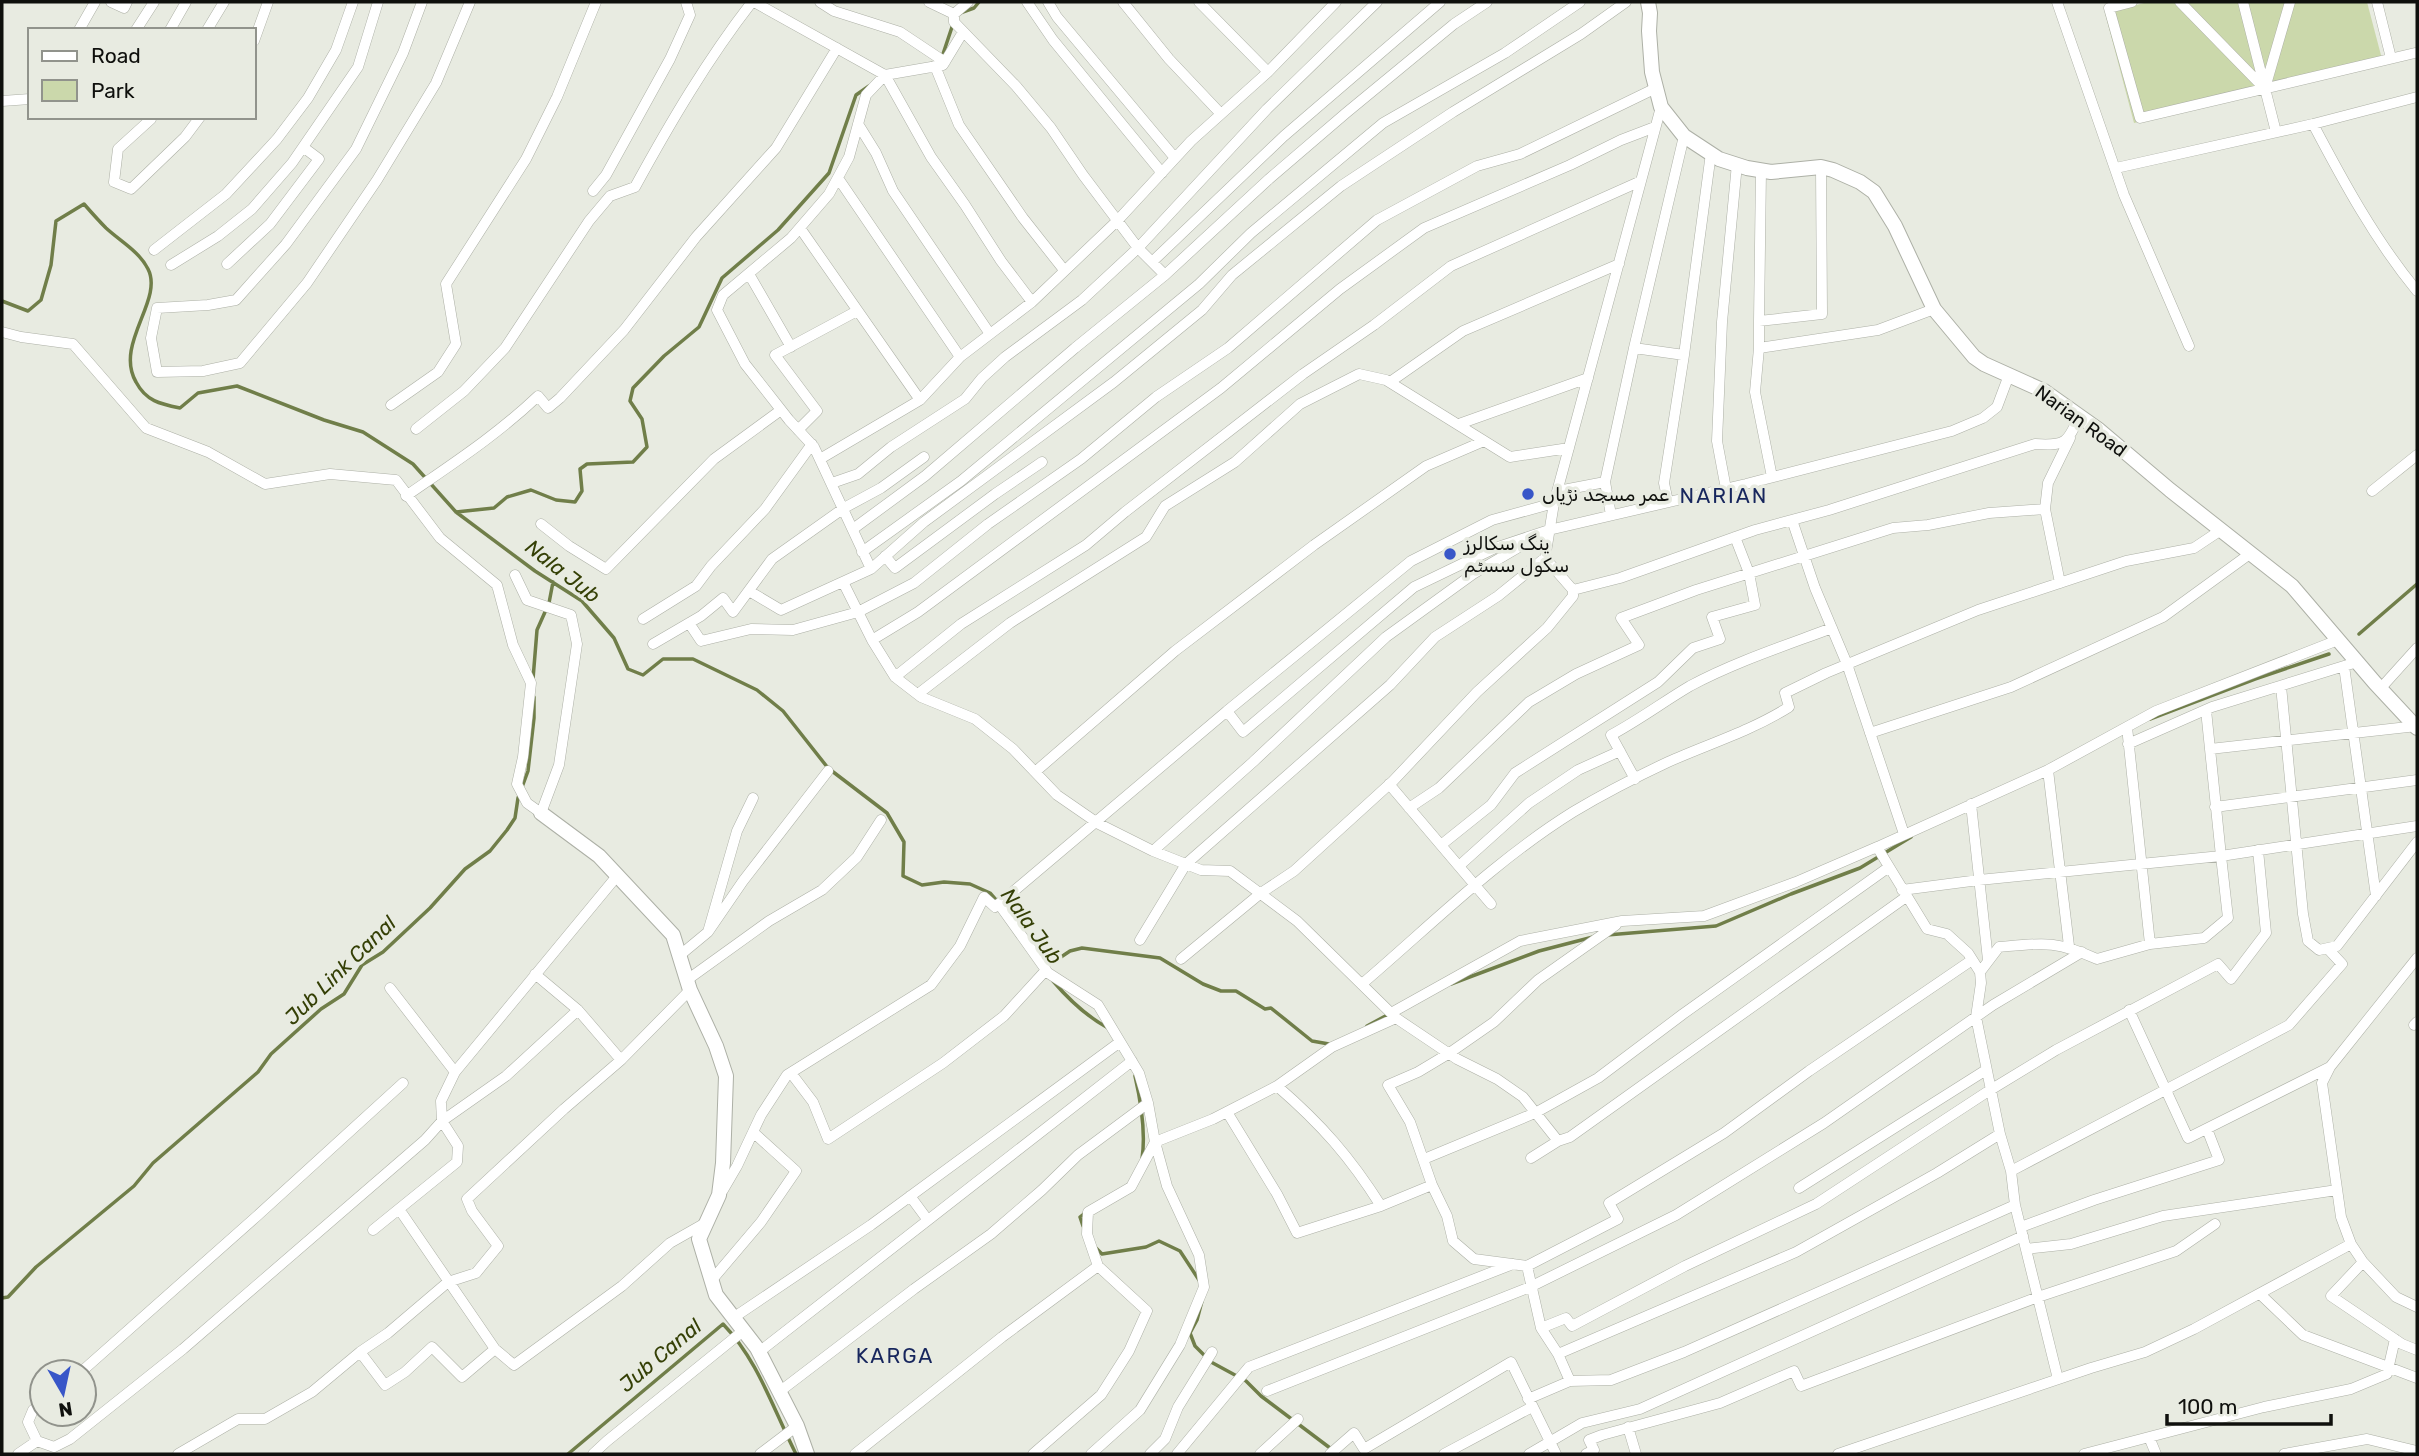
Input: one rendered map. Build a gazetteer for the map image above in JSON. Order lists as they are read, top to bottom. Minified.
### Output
{"streets":{"main road":["Narian Road"]},"districts":["NARIAN","KARGA"],"water":["Nala Jub","Jub Link Canal","Jub Canal"],"places":["عمر مسجد نڑیاں","ینگ سکالرز سکول سسٹم"],"legend":["Road","Park"],"scale_bar":"100 m","north":"bottom"}
